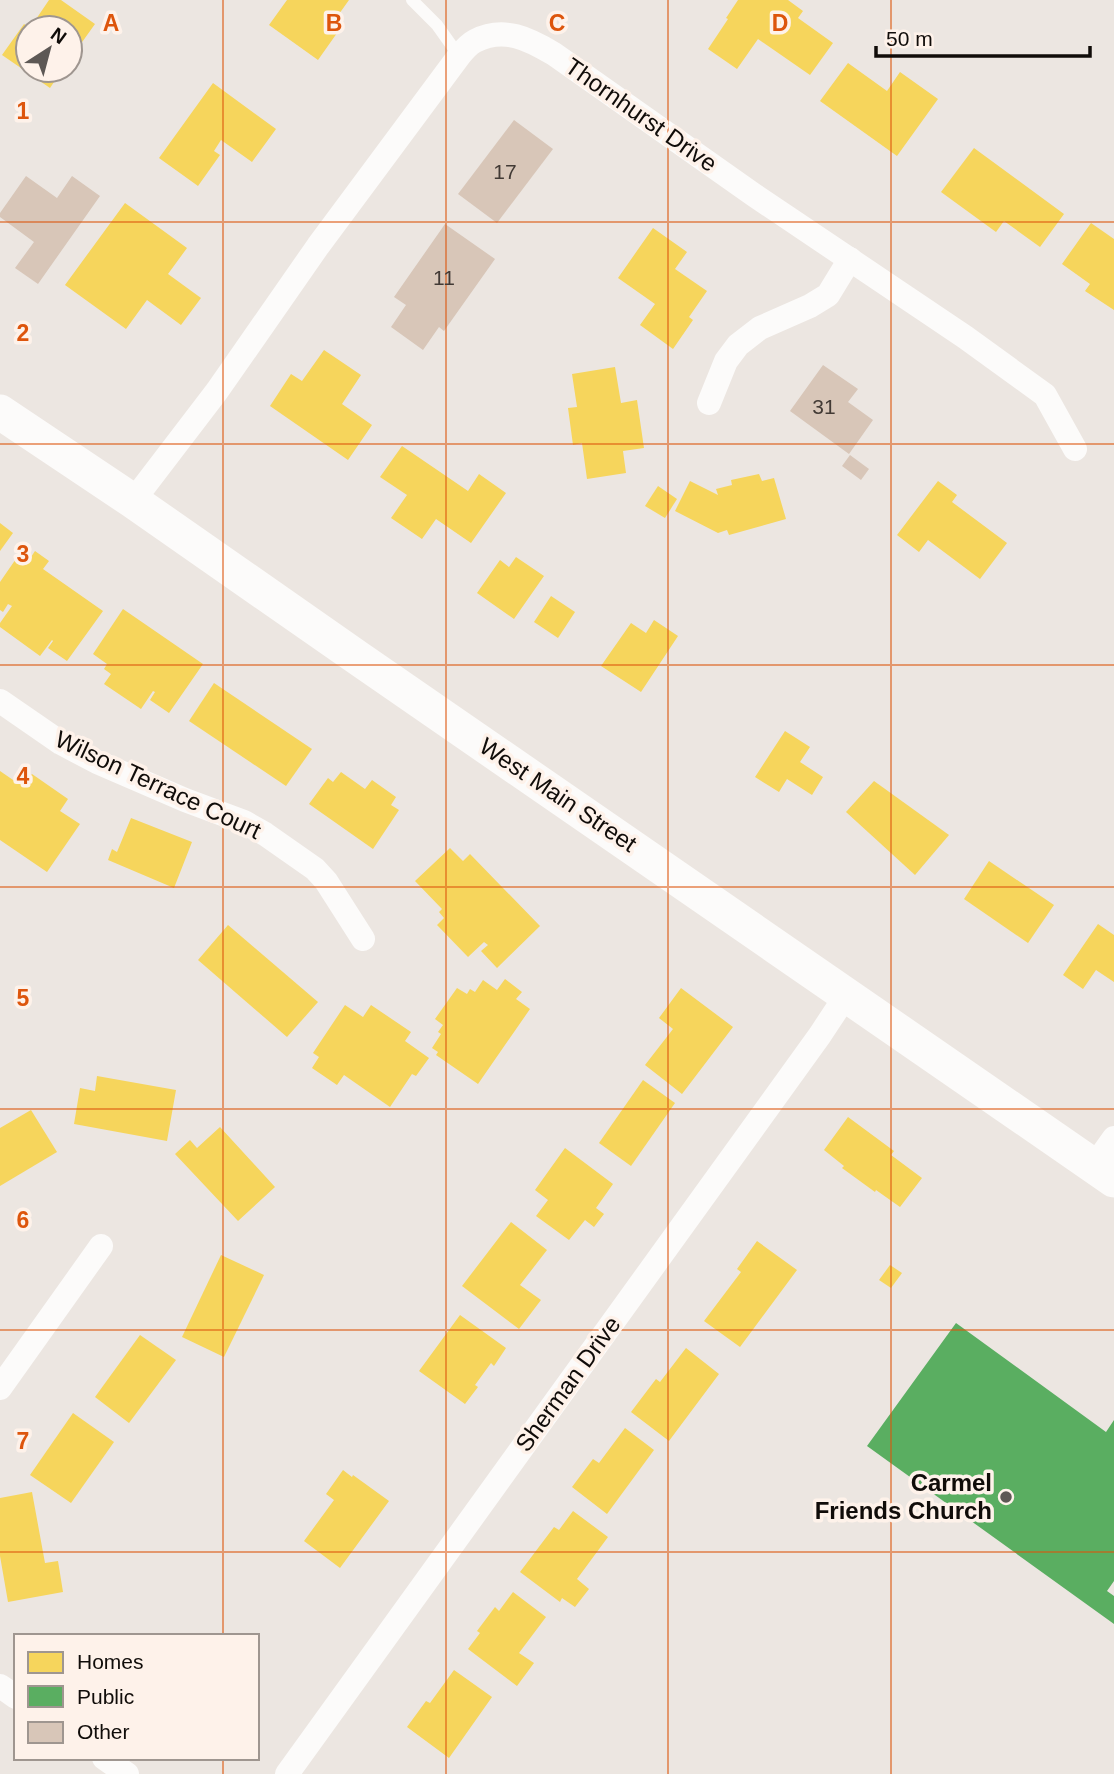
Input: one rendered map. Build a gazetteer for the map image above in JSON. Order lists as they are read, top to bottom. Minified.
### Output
{"streets":{"main road":["West Main Street"],"street":["Thornhurst Drive","Wilson Terrace Court","Sherman Drive"]},"crossings":[["Thornhurst Drive","West Main Street"],["West Main Street","Sherman Drive"]],"places":["Carmel Friends Church"],"house_numbers":["17","11","31"],"legend":["Homes","Public","Other"],"scale_bar":"50 m","north":"top right","grid":{"columns":["A","B","C","D"],"rows":["1","2","3","4","5","6","7"]}}
